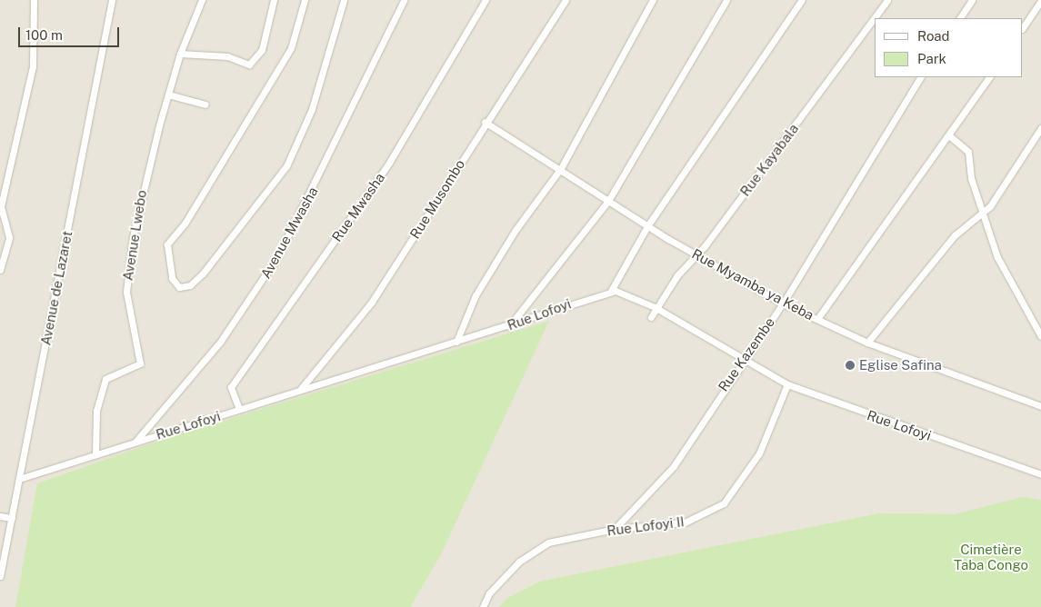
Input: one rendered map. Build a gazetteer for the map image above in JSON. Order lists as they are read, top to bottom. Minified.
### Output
{"streets":{"street":["Rue Kayabala","Rue Musombo","Rue Mwasha","Avenue Mwasha","Avenue Lwebo","Rue Myamba ya Keba","Avenue de Lazaret","Rue Lofoyi","Rue Kazembe","Rue Lofoyi II"]},"crossings":[["Rue Kayabala","Rue Myamba ya Keba"],["Rue Kayabala","Rue Lofoyi"],["Rue Musombo","Rue Myamba ya Keba"],["Rue Musombo","Rue Lofoyi"],["Rue Mwasha","Rue Lofoyi"],["Avenue Mwasha","Rue Lofoyi"],["Avenue Lwebo","Rue Lofoyi"],["Rue Myamba ya Keba","Rue Kazembe"],["Avenue de Lazaret","Rue Lofoyi"],["Rue Lofoyi","Rue Kazembe"],["Rue Lofoyi","Rue Lofoyi II"],["Rue Kazembe","Rue Lofoyi II"]],"parks":["Cimetière Taba Congo"],"places":["Eglise Safina"],"legend":["Road","Park"],"scale_bar":"100 m"}
